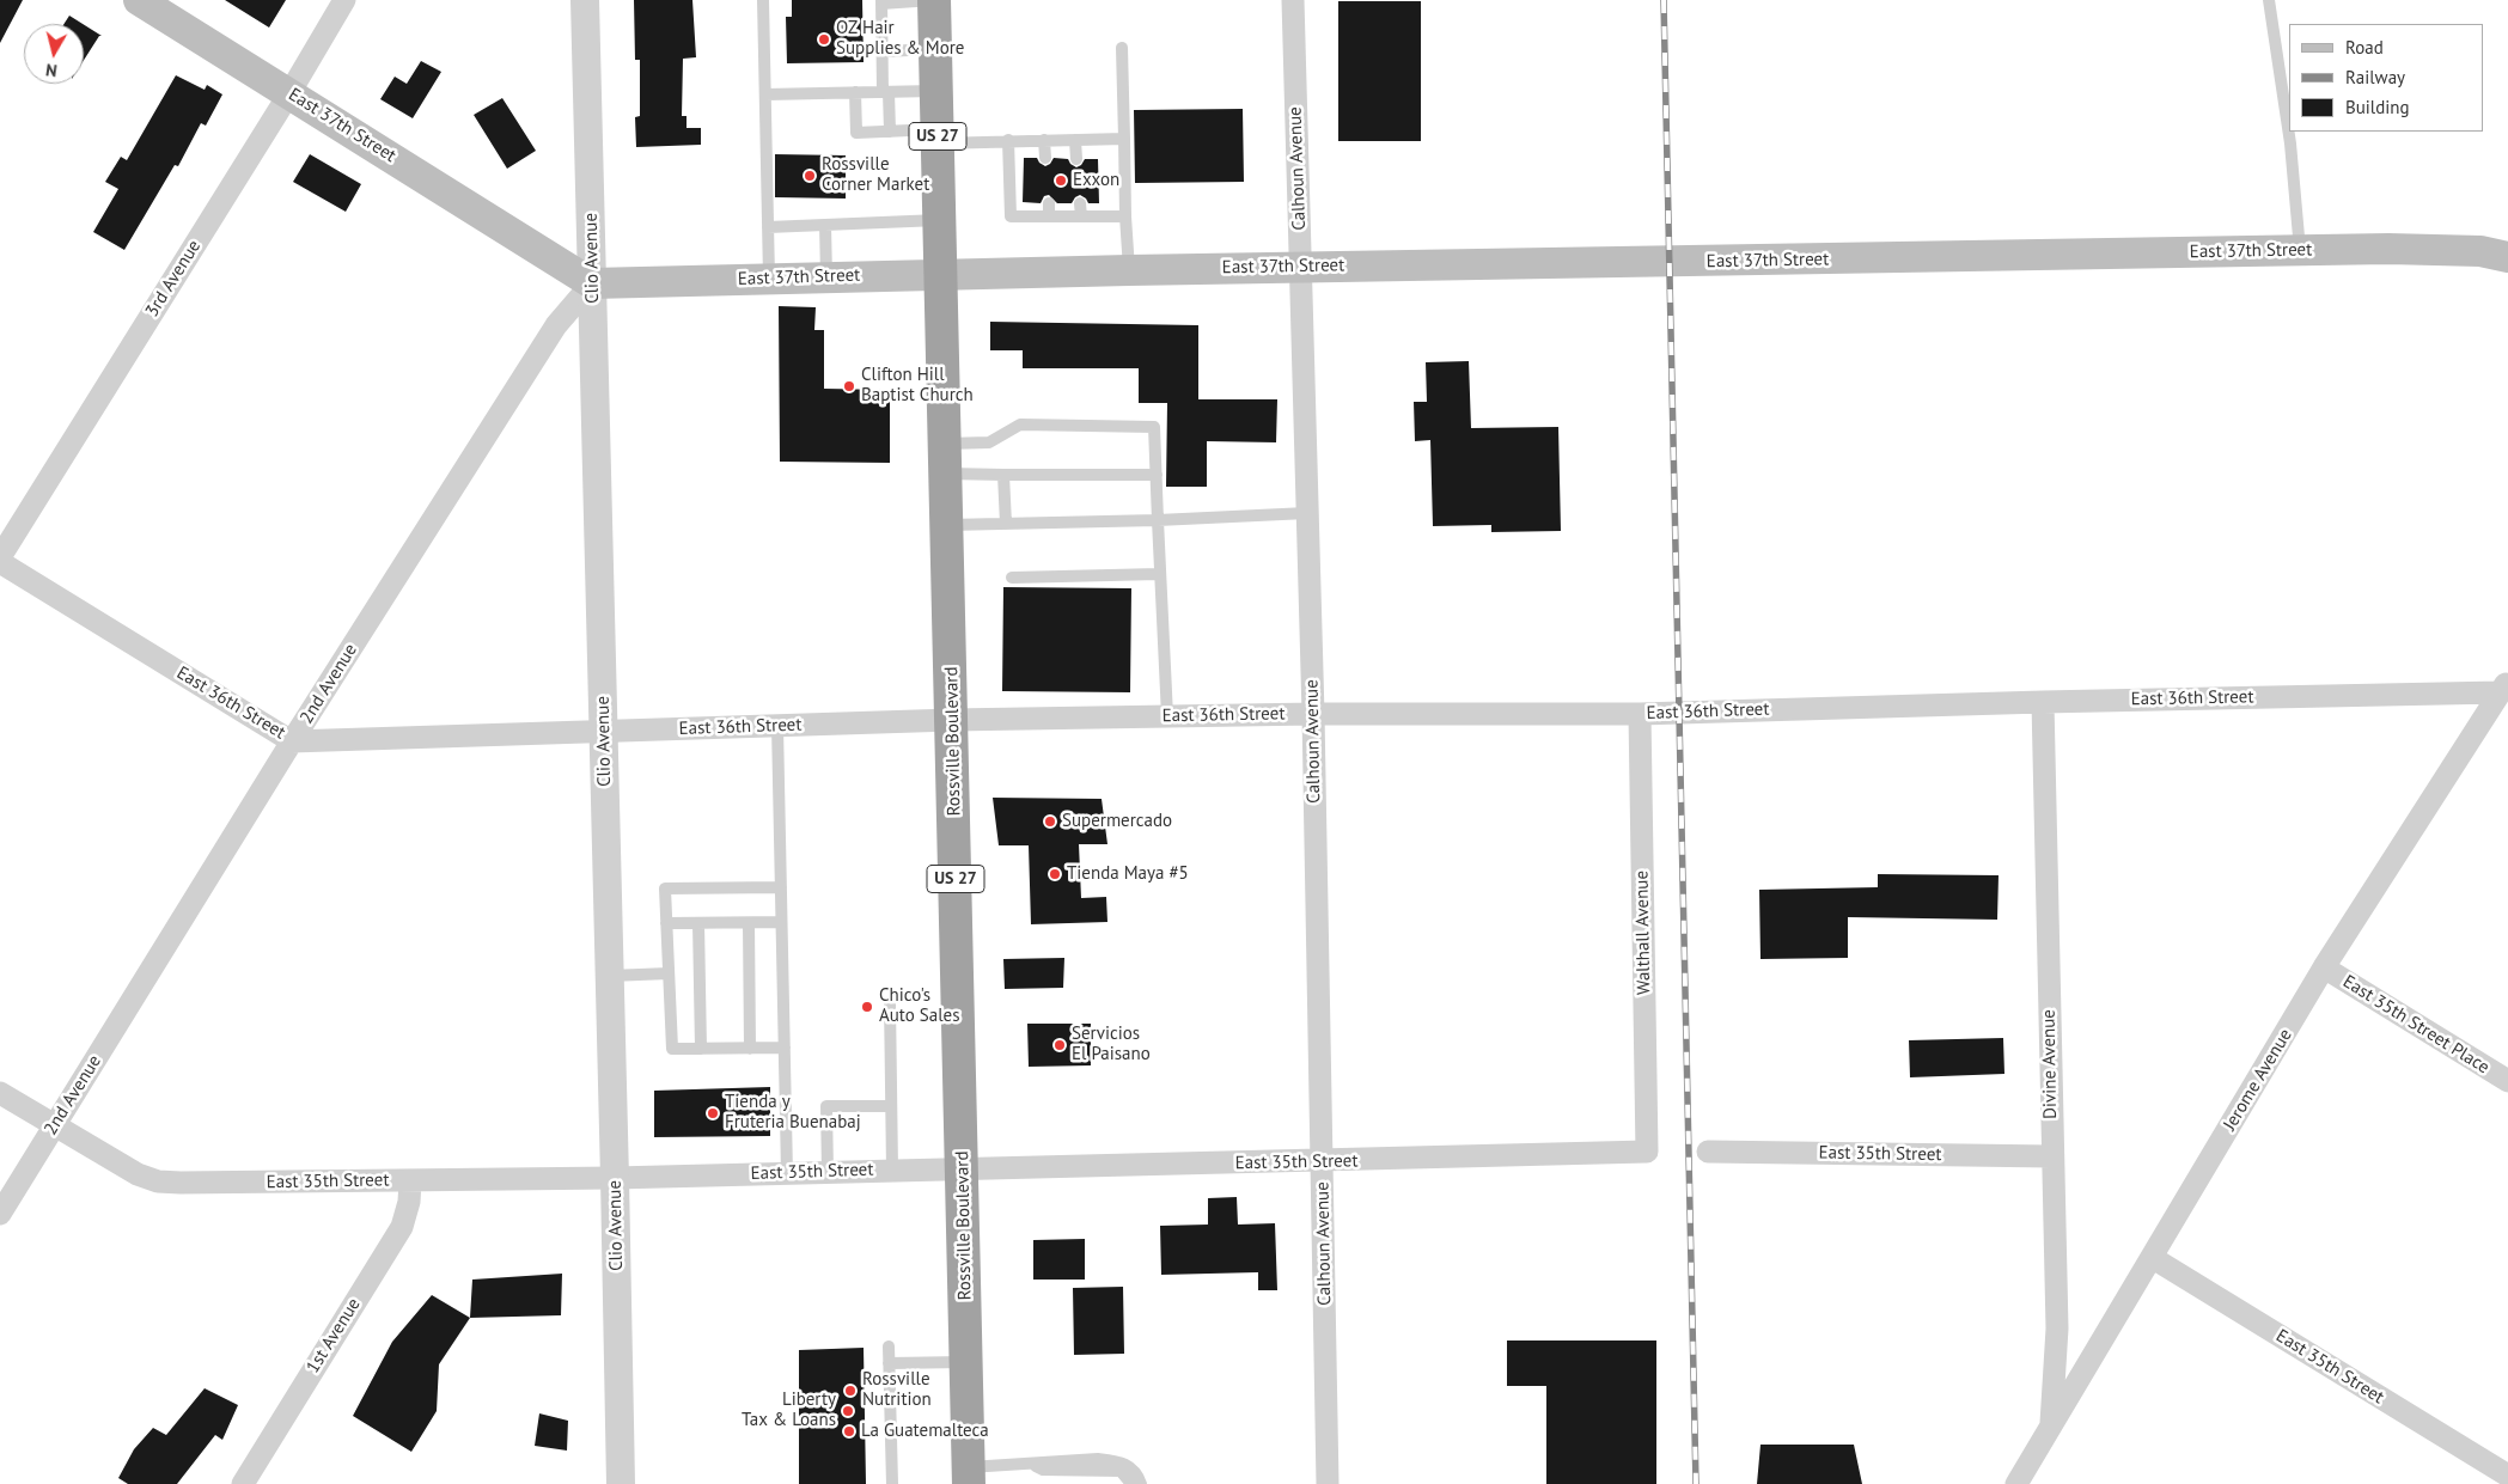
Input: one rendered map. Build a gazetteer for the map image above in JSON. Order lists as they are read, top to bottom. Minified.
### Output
{"streets":{"highway":["US 27","Rossville Boulevard"],"main road":["East 37th Street"],"street":["Calhoun Avenue","Clio Avenue","3rd Avenue","2nd Avenue","East 36th Street","Walthall Avenue","East 35th Street Place","Divine Avenue","Jerome Avenue","East 35th Street","1st Avenue"]},"crossings":[["East 37th Street","Calhoun Avenue"],["East 37th Street","Clio Avenue"],["East 37th Street","3rd Avenue"],["East 37th Street","2nd Avenue"],["East 37th Street","Rossville Boulevard"],["Calhoun Avenue","East 36th Street"],["Calhoun Avenue","East 35th Street"],["Clio Avenue","2nd Avenue"],["Clio Avenue","East 36th Street"],["Clio Avenue","East 35th Street"],["2nd Avenue","East 36th Street"],["2nd Avenue","East 35th Street"],["East 36th Street","Rossville Boulevard"],["East 36th Street","Walthall Avenue"],["East 36th Street","Divine Avenue"],["East 36th Street","Jerome Avenue"],["Rossville Boulevard","East 35th Street"],["Walthall Avenue","East 35th Street"],["East 35th Street Place","Jerome Avenue"],["Divine Avenue","Jerome Avenue"],["Divine Avenue","East 35th Street"],["Jerome Avenue","East 35th Street"],["East 35th Street","1st Avenue"]],"places":["OZ Hair Supplies & More","Rossville Corner Market","Exxon","Clifton Hill Baptist Church","Supermercado","Tienda Maya #5","Chico's Auto Sales","Servicios El Paisano","Tienda y Fruteria Buenabaj","Rossville Nutrition","Liberty Tax & Loans","La Guatemalteca"],"legend":["Road","Railway","Building"],"north":"bottom"}
